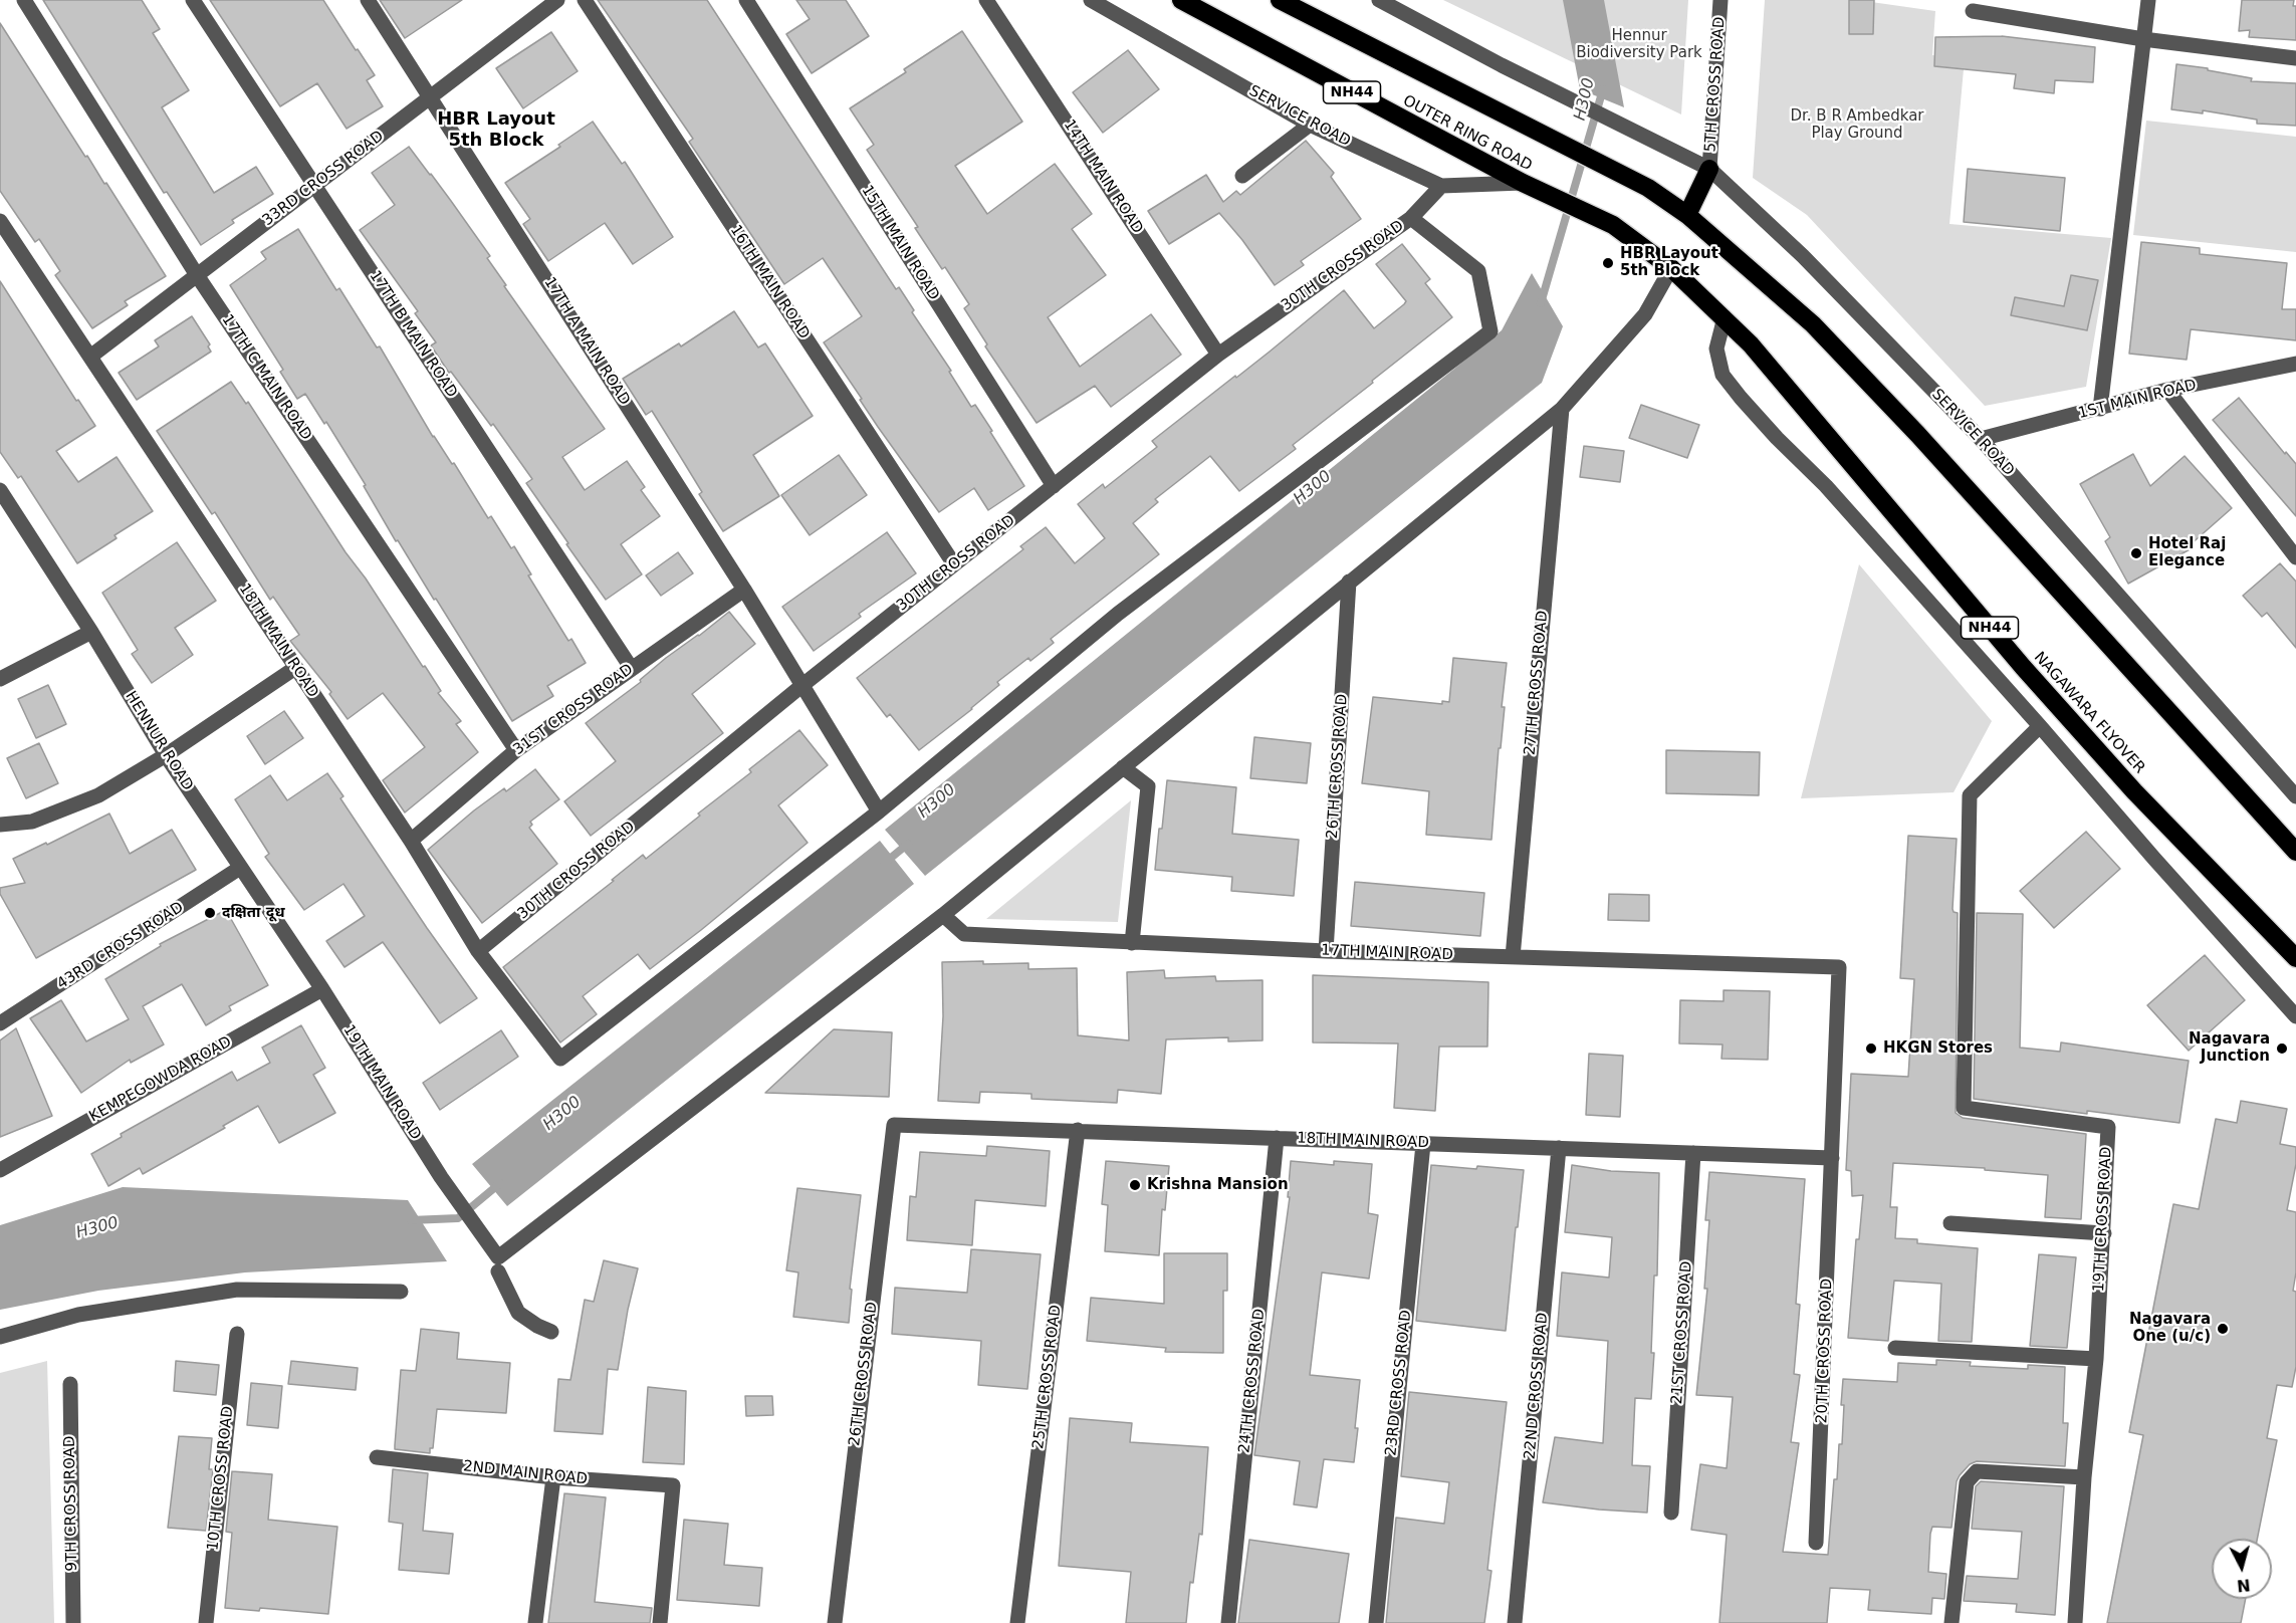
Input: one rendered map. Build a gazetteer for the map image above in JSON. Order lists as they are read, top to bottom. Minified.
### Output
{"streets":{"highway":["NH44","OUTER RING ROAD","NAGAWARA FLYOVER"],"street":["5TH CROSS ROAD","SERVICE ROAD","14TH MAIN ROAD","33RD CROSS ROAD","15TH MAIN ROAD","30TH CROSS ROAD","16TH MAIN ROAD","17TH B MAIN ROAD","17TH A MAIN ROAD","17TH C MAIN ROAD","1ST MAIN ROAD","18TH MAIN ROAD","27TH CROSS ROAD","31ST CROSS ROAD","HENNUR ROAD","26TH CROSS ROAD","43RD CROSS ROAD","17TH MAIN ROAD","KEMPEGOWDA ROAD","19TH MAIN ROAD","19TH CROSS ROAD","21ST CROSS ROAD","20TH CROSS ROAD","25TH CROSS ROAD","24TH CROSS ROAD","23RD CROSS ROAD","22ND CROSS ROAD","2ND MAIN ROAD","10TH CROSS ROAD","9TH CROSS ROAD"]},"crossings":[["5TH CROSS ROAD","SERVICE ROAD"],["SERVICE ROAD","OUTER RING ROAD"],["SERVICE ROAD","30TH CROSS ROAD"],["SERVICE ROAD","1ST MAIN ROAD"],["OUTER RING ROAD","NAGAWARA FLYOVER"],["14TH MAIN ROAD","30TH CROSS ROAD"],["33RD CROSS ROAD","17TH B MAIN ROAD"],["33RD CROSS ROAD","17TH A MAIN ROAD"],["33RD CROSS ROAD","17TH C MAIN ROAD"],["33RD CROSS ROAD","18TH MAIN ROAD"],["15TH MAIN ROAD","30TH CROSS ROAD"],["30TH CROSS ROAD","16TH MAIN ROAD"],["30TH CROSS ROAD","17TH A MAIN ROAD"],["30TH CROSS ROAD","18TH MAIN ROAD"],["17TH B MAIN ROAD","31ST CROSS ROAD"],["17TH A MAIN ROAD","18TH MAIN ROAD"],["17TH A MAIN ROAD","31ST CROSS ROAD"],["17TH C MAIN ROAD","31ST CROSS ROAD"],["18TH MAIN ROAD","31ST CROSS ROAD"],["18TH MAIN ROAD","26TH CROSS ROAD"],["18TH MAIN ROAD","21ST CROSS ROAD"],["18TH MAIN ROAD","20TH CROSS ROAD"],["18TH MAIN ROAD","25TH CROSS ROAD"],["18TH MAIN ROAD","24TH CROSS ROAD"],["18TH MAIN ROAD","23RD CROSS ROAD"],["18TH MAIN ROAD","22ND CROSS ROAD"],["27TH CROSS ROAD","17TH MAIN ROAD"],["HENNUR ROAD","43RD CROSS ROAD"],["HENNUR ROAD","KEMPEGOWDA ROAD"],["HENNUR ROAD","19TH MAIN ROAD"],["26TH CROSS ROAD","17TH MAIN ROAD"],["17TH MAIN ROAD","19TH MAIN ROAD"],["17TH MAIN ROAD","20TH CROSS ROAD"],["KEMPEGOWDA ROAD","19TH MAIN ROAD"]],"districts":["HBR Layout 5th Block"],"water":["H300"],"parks":["Hennur Biodiversity Park","Dr. B R Ambedkar Play Ground"],"places":["HBR Layout 5th Block","Hotel Raj Elegance","दक्षिता दूध","HKGN Stores","Nagavara Junction","Krishna Mansion","Nagavara One (u/c)"],"north":"bottom"}
